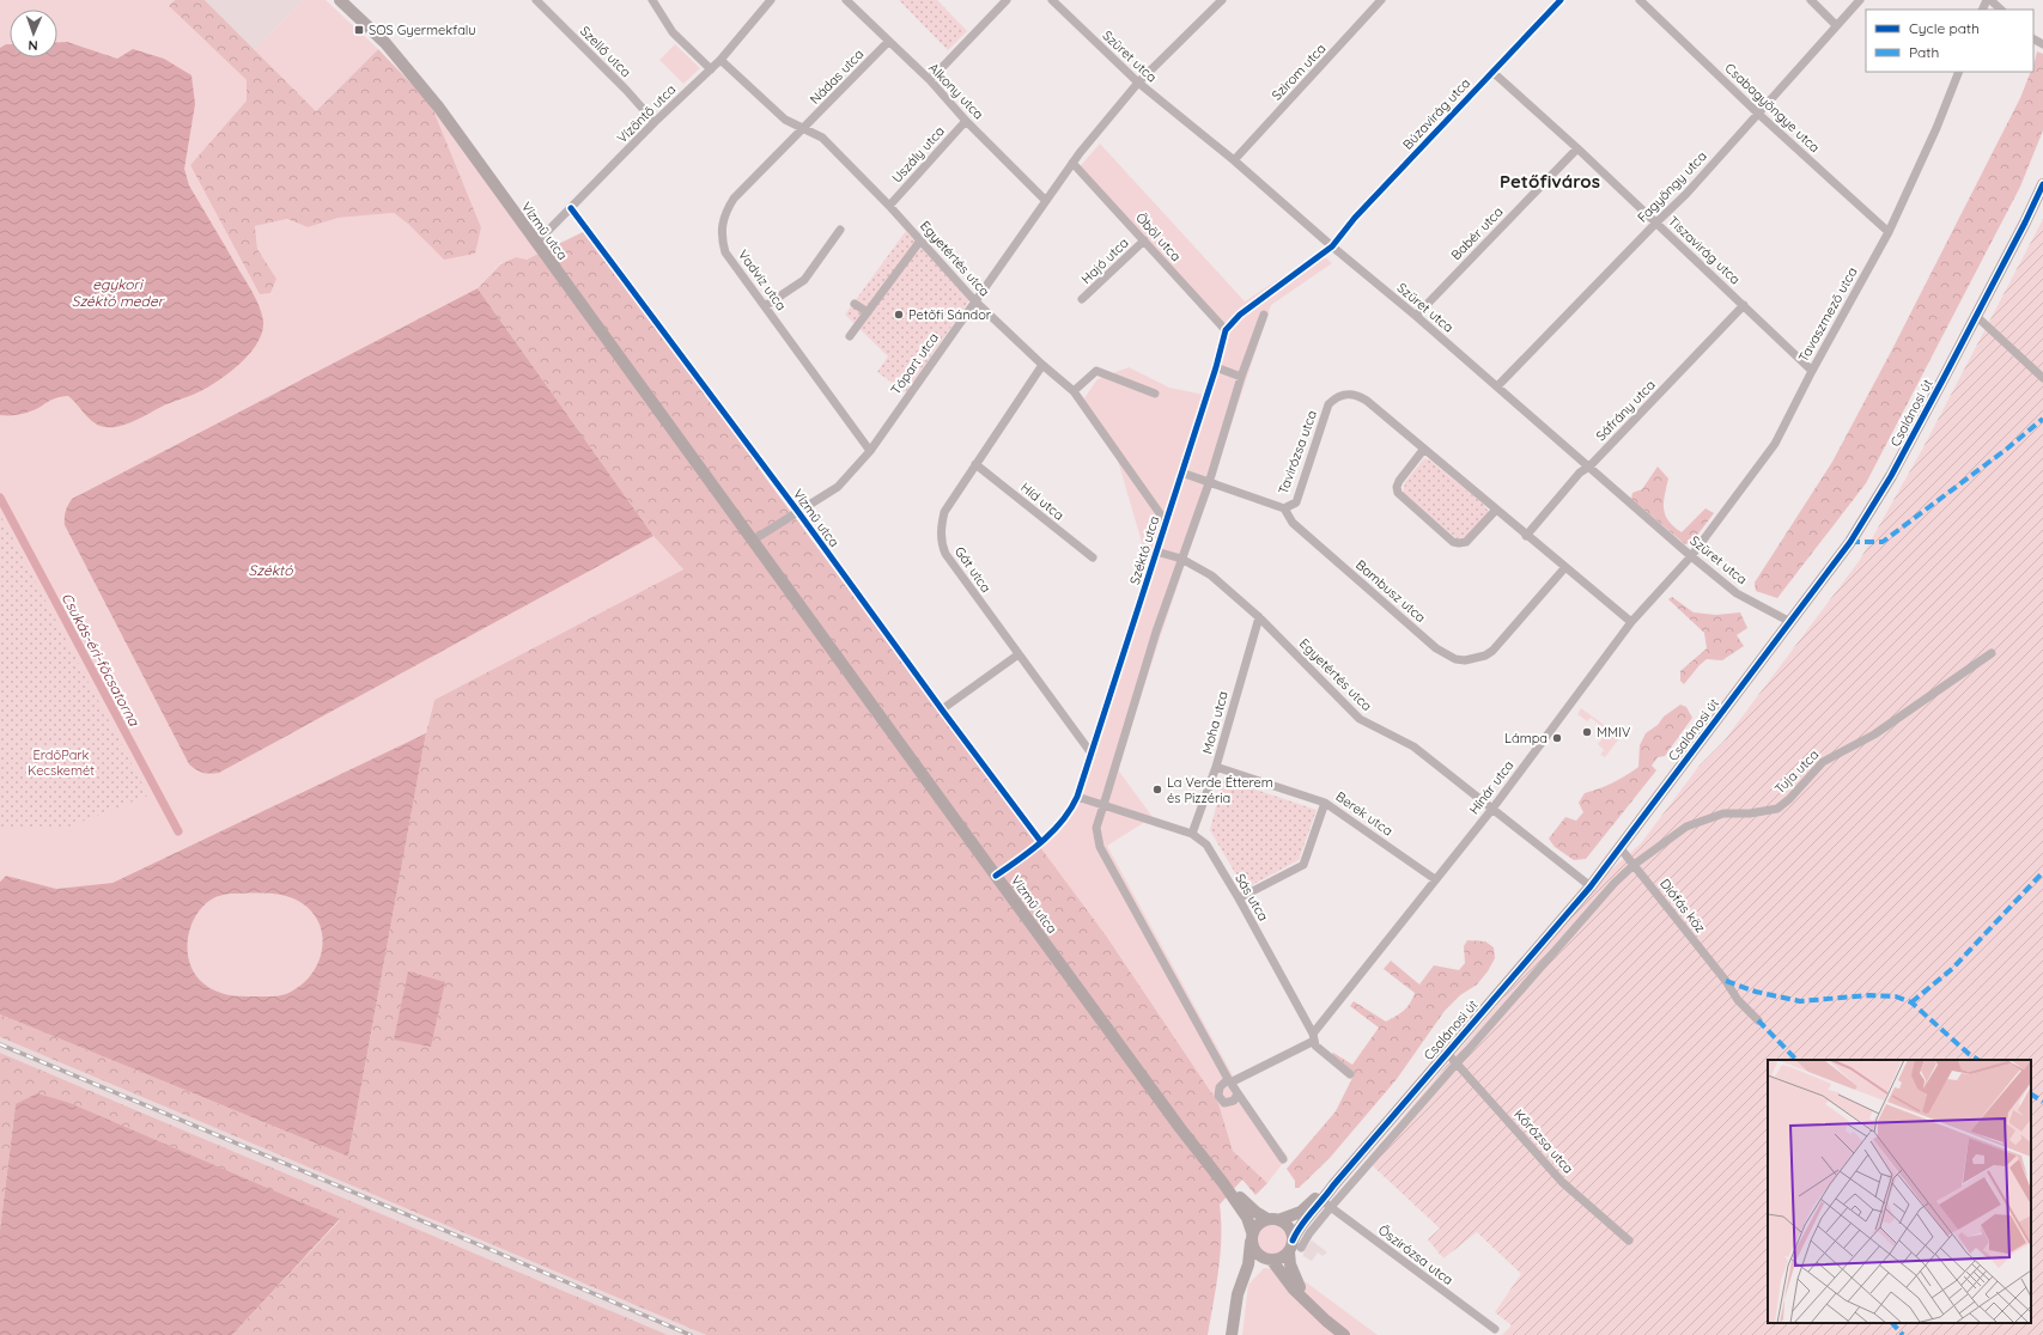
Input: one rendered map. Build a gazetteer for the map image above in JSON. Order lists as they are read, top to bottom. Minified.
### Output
{"streets":{"main road":["Vízmű utca","Csalánosi út"],"street":["Szellő utca","Szüret utca","Szirom utca","Nádas utca","Alkony utca","Csabagyöngye utca","Vízöntő utca","Búzavirág utca","Uszály utca","Fagyöngy utca","Babér utca","Öböl utca","Tiszavirág utca","Egyetértés utca","Hajó utca","Vadvíz utca","Tavaszmező utca","Tópart utca","Sáfrány utca","Tavirózsa utca","Híd utca","Széktó utca","Gát utca","Bambusz utca","Moha utca","Tuja utca","Hínár utca","Berek utca","Sás utca","Diófás köz","Kőrózsa utca","Őszirózsa utca"]},"crossings":[["Szellő utca","Vízöntő utca"],["Szüret utca","Szirom utca"],["Szüret utca","Búzavirág utca"],["Szüret utca","Fagyöngy utca"],["Szüret utca","Babér utca"],["Szüret utca","Tavaszmező utca"],["Szüret utca","Tópart utca"],["Szüret utca","Sáfrány utca"],["Szüret utca","Csalánosi út"],["Szüret utca","Széktó utca"],["Szüret utca","Hínár utca"],["Nádas utca","Alkony utca"],["Nádas utca","Egyetértés utca"],["Nádas utca","Vadvíz utca"],["Alkony utca","Uszály utca"],["Alkony utca","Tópart utca"],["Csabagyöngye utca","Fagyöngy utca"],["Csabagyöngye utca","Tavaszmező utca"],["Vízöntő utca","Vízmű utca"],["Vízöntő utca","Egyetértés utca"],["Búzavirág utca","Tiszavirág utca"],["Búzavirág utca","Széktó utca"],["Uszály utca","Egyetértés utca"],["Fagyöngy utca","Tiszavirág utca"],["Vízmű utca","Tópart utca"],["Vízmű utca","Széktó utca"],["Babér utca","Tiszavirág utca"],["Öböl utca","Hajó utca"],["Öböl utca","Tópart utca"],["Öböl utca","Széktó utca"],["Tiszavirág utca","Tavaszmező utca"],["Tiszavirág utca","Sáfrány utca"],["Egyetértés utca","Vadvíz utca"],["Egyetértés utca","Tópart utca"],["Egyetértés utca","Csalánosi út"],["Egyetértés utca","Széktó utca"],["Egyetértés utca","Gát utca"],["Egyetértés utca","Moha utca"],["Egyetértés utca","Hínár utca"],["Vadvíz utca","Tópart utca"],["Tavaszmező utca","Hínár utca"],["Sáfrány utca","Tavirózsa utca"],["Csalánosi út","Tuja utca"],["Csalánosi út","Diófás köz"],["Csalánosi út","Kőrózsa utca"],["Csalánosi út","Őszirózsa utca"],["Tavirózsa utca","Bambusz utca"],["Tavirózsa utca","Hínár utca"],["Híd utca","Gát utca"],["Széktó utca","Gát utca"],["Széktó utca","Sás utca"],["Moha utca","Berek utca"],["Moha utca","Sás utca"],["Tuja utca","Diófás köz"],["Tuja utca","Kőrózsa utca"],["Tuja utca","Őszirózsa utca"],["Hínár utca","Berek utca"],["Hínár utca","Sás utca"]],"districts":["Petőfiváros"],"water":["egykori Széktó meder","Széktó","Csukás-éri-főcsatorna"],"parks":["ErdőPark Kecskemét"],"places":{"transit":["SOS Gyermekfalu"],"other":["Petőfi Sándor","MMIV","Lámpa","La Verde Étterem és Pizzéria"]},"legend":["Cycle path","Path"],"north":"bottom"}
